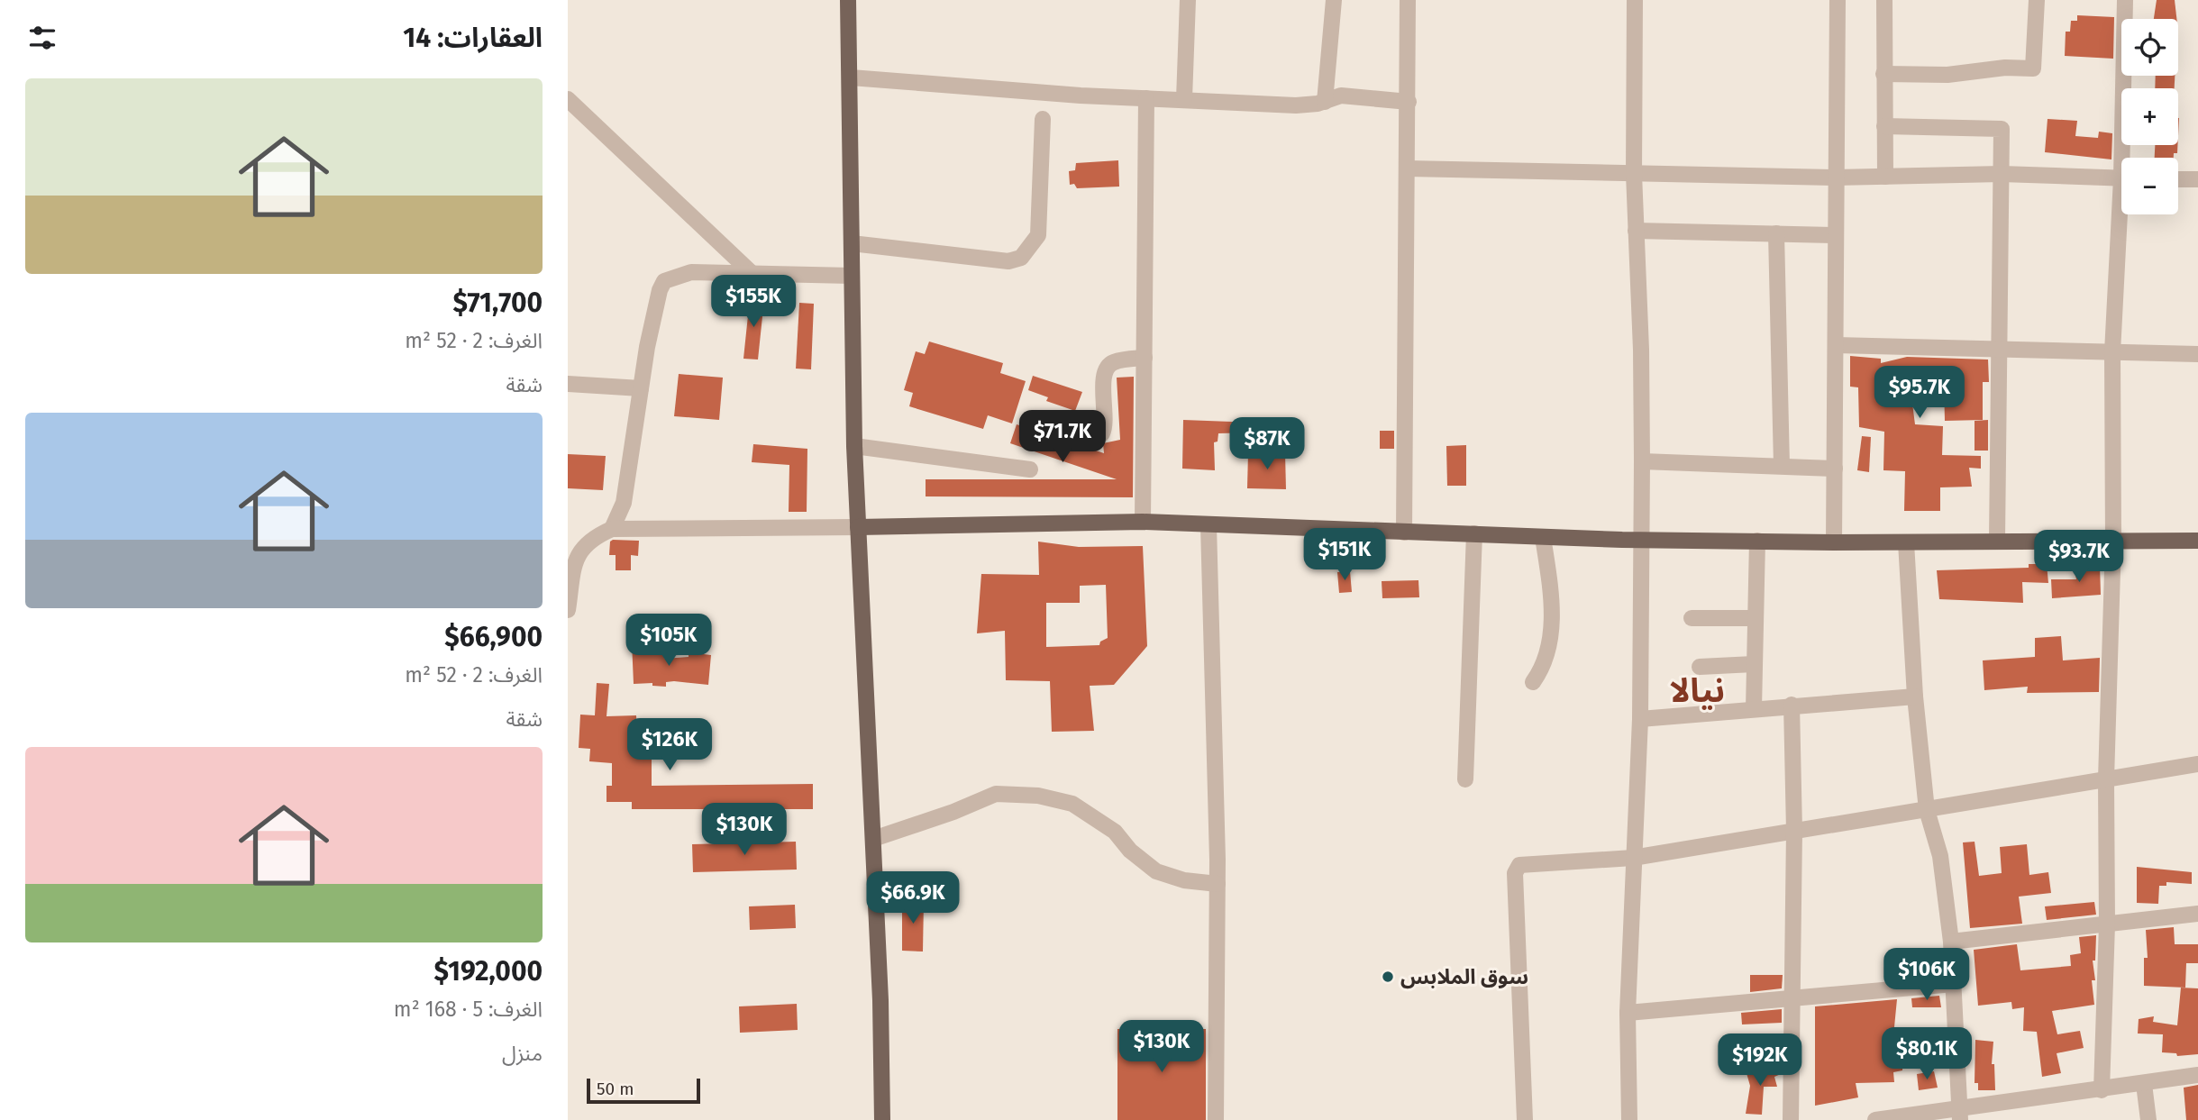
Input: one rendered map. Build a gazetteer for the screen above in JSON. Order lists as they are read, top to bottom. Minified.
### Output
{"districts":["نيالا"],"places":["سوق الملابس"],"scale_bar":"50 m","page":{"heading":"العقارات: 14","map_buttons":["+","−"],"list":[{"name":"$71,700","note":"الغرف: 2 · 52 m² · شقة"},{"name":"$66,900","note":"الغرف: 2 · 52 m² · شقة"},{"name":"$192,000","note":"الغرف: 5 · 168 m² · منزل"}],"price":["$155K","$95.7K","$71.7K","$87K","$151K","$93.7K","$105K","$126K","$130K","$66.9K","$106K","$130K","$80.1K","$192K"],"scale":"50 m"}}
